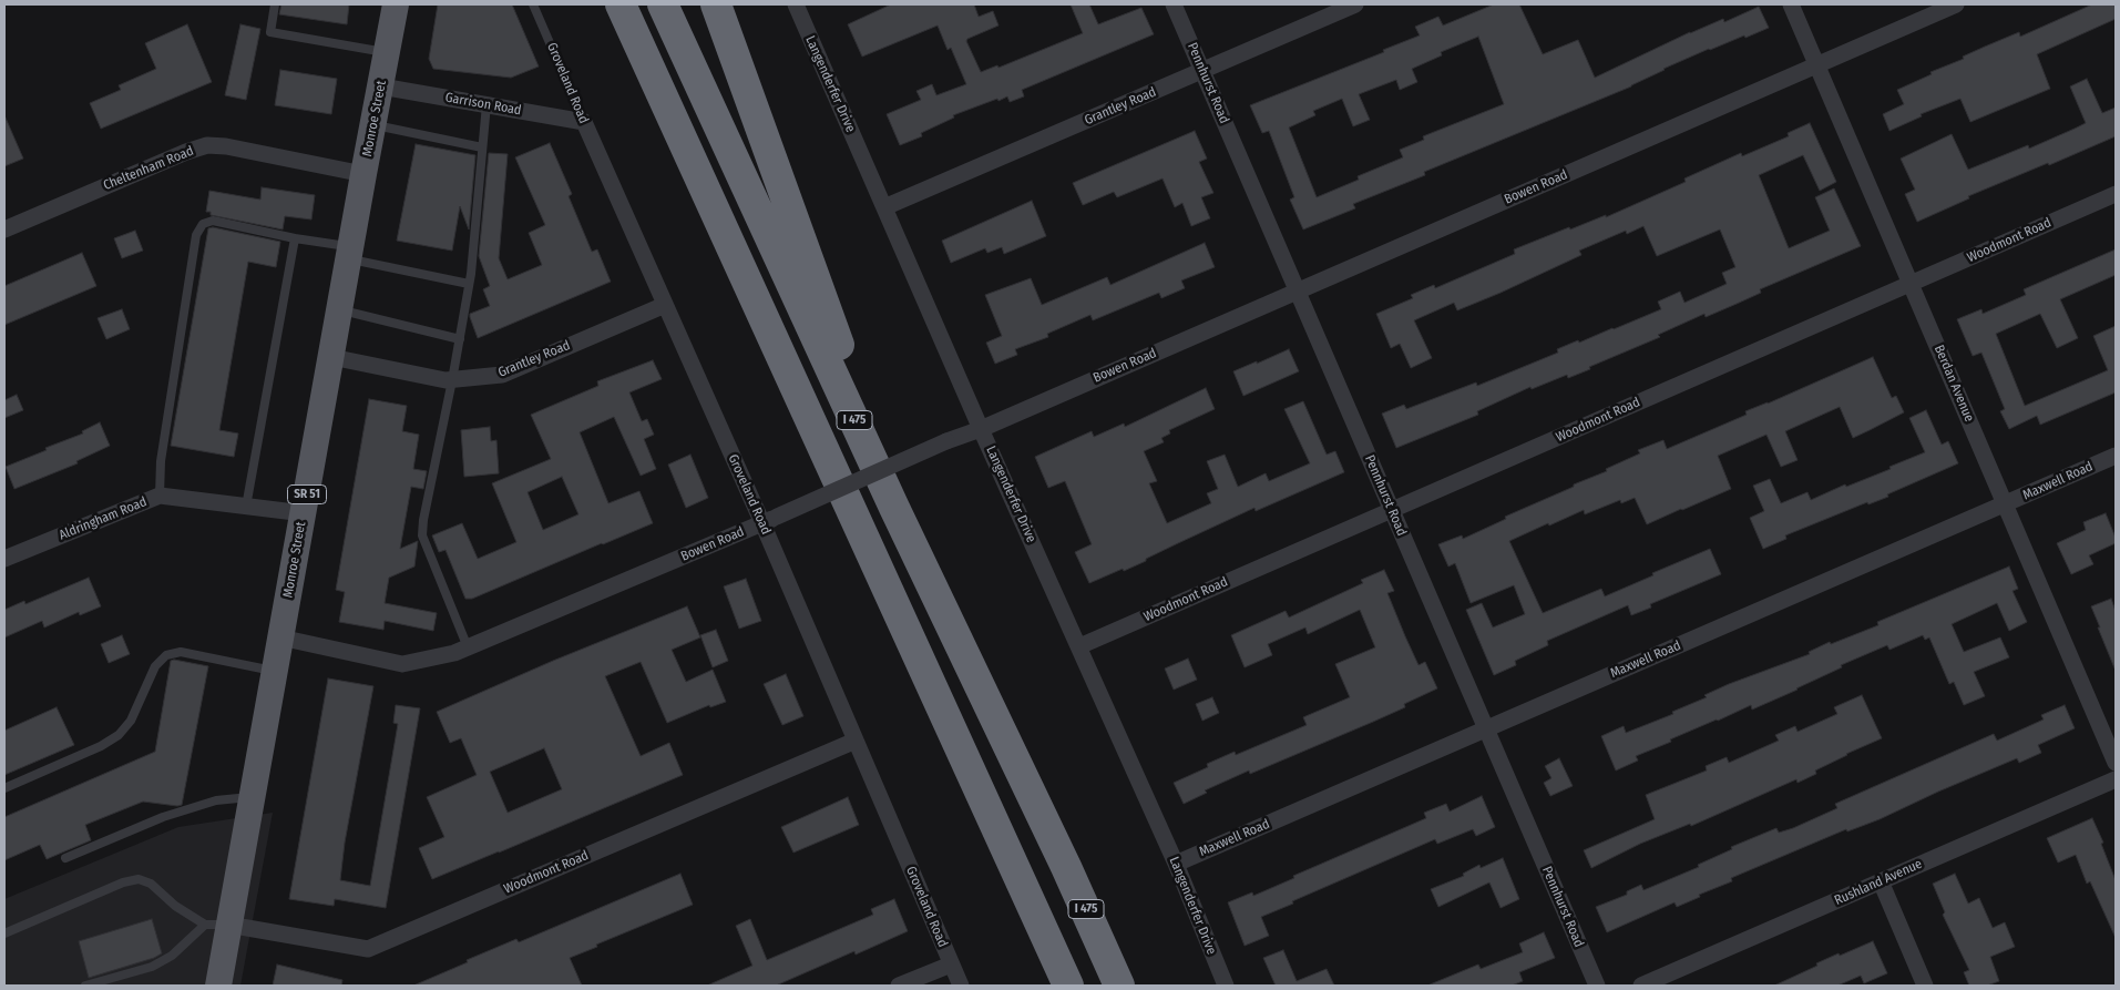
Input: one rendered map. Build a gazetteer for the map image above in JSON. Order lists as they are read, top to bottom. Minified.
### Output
{"streets":{"highway":["I 475"],"main road":["Monroe Street","SR 51"],"street":["Groveland Road","Pennhurst Road","Langenderfer Drive","Garrison Road","Grantley Road","Cheltenham Road","Bowen Road","Woodmont Road","Berdan Avenue","Maxwell Road","Aldringham Road","Rushland Avenue"]},"crossings":[["Groveland Road","Garrison Road"],["Groveland Road","Grantley Road"],["Groveland Road","Bowen Road"],["Groveland Road","Woodmont Road"],["Pennhurst Road","Grantley Road"],["Pennhurst Road","Bowen Road"],["Pennhurst Road","Woodmont Road"],["Pennhurst Road","Maxwell Road"],["Langenderfer Drive","Grantley Road"],["Langenderfer Drive","Bowen Road"],["Langenderfer Drive","Woodmont Road"],["Langenderfer Drive","Maxwell Road"],["Garrison Road","Monroe Street"],["Grantley Road","Monroe Street"],["Monroe Street","Cheltenham Road"],["Monroe Street","Bowen Road"],["Monroe Street","Woodmont Road"],["Monroe Street","Aldringham Road"],["Bowen Road","Berdan Avenue"],["Woodmont Road","Berdan Avenue"],["Berdan Avenue","Maxwell Road"]]}
